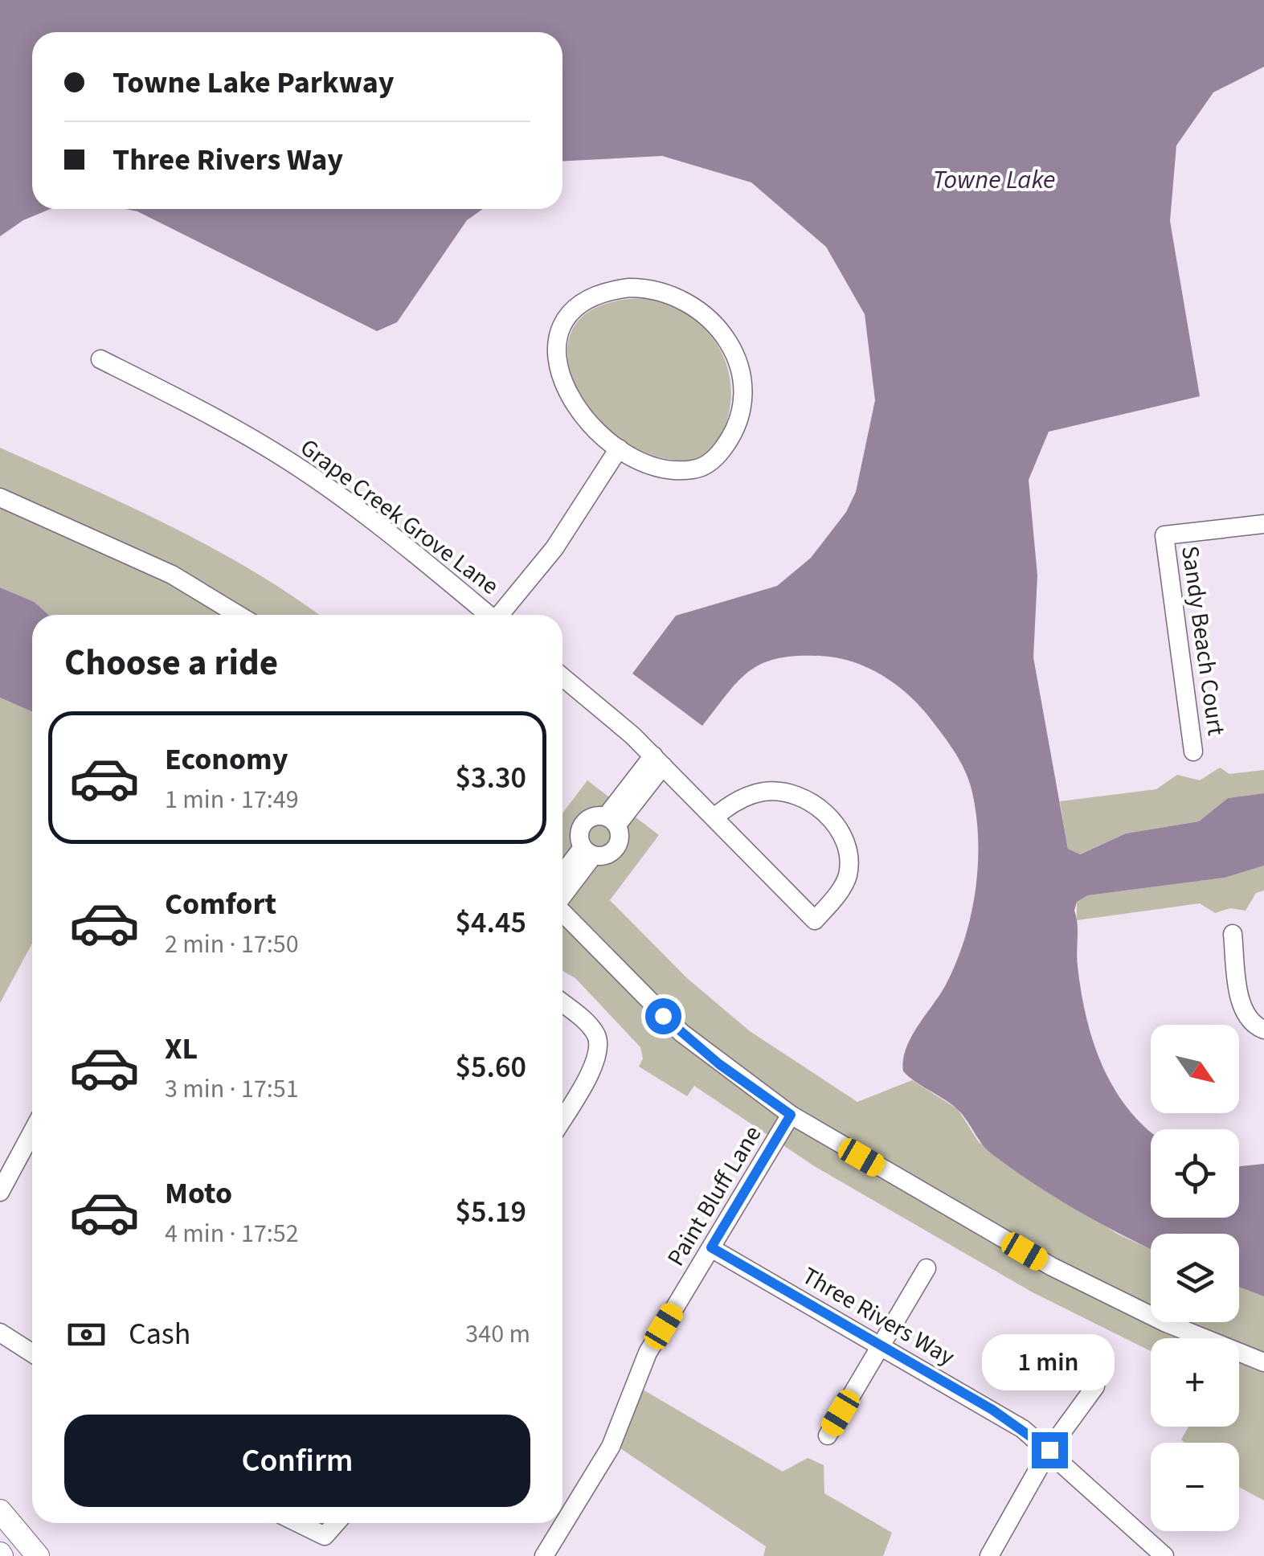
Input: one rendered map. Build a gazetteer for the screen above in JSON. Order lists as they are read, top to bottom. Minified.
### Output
{"streets":{"street":["Grape Creek Grove Lane","Sandy Beach Court","Paint Bluff Lane","Three Rivers Way"]},"crossings":[["Paint Bluff Lane","Three Rivers Way"]],"water":["Towne Lake"],"north":"bottom right","page":{"banner":["Towne Lake Parkway","Three Rivers Way"],"heading":"Choose a ride","list":[{"name":"Economy","note":"1 min · 17:49","value":"$3.30"},{"name":"Comfort","note":"2 min · 17:50","value":"$4.45"},{"name":"XL","note":"3 min · 17:51","value":"$5.60"},{"name":"Moto","note":"4 min · 17:52","value":"$5.19"}],"map_buttons":["+","−"],"pay":["Cash","340 m"],"bubble":"1 min","buttons":"Confirm"}}
